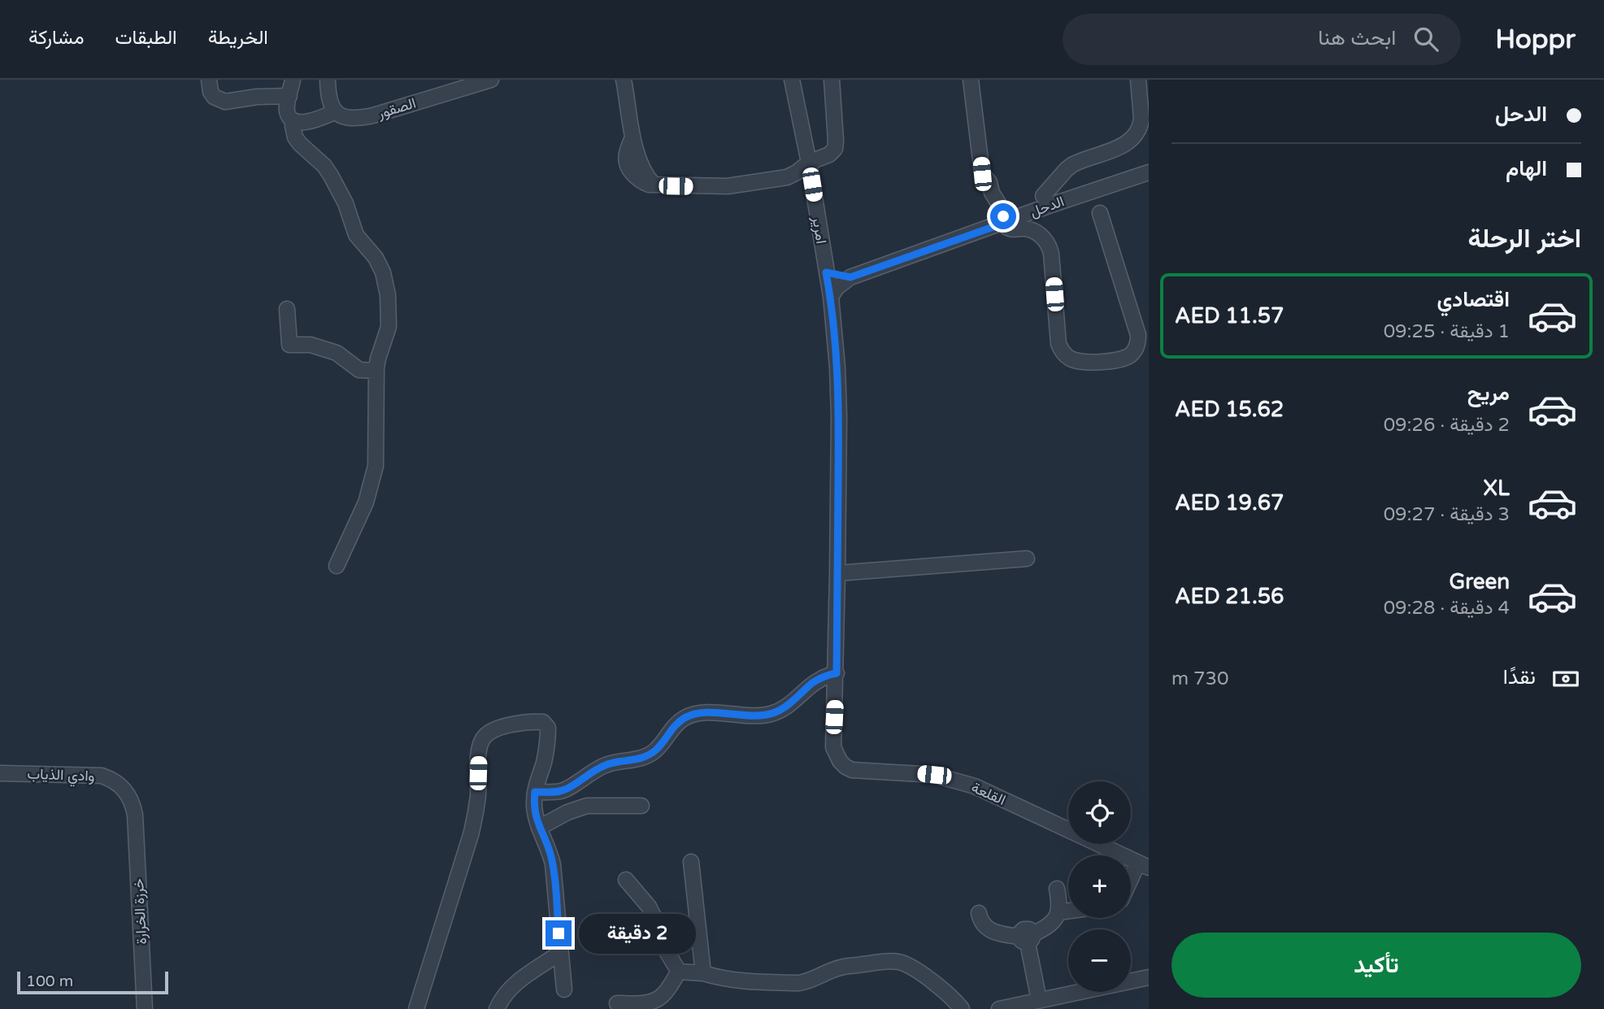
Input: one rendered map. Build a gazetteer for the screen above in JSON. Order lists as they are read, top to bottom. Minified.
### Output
{"streets":{"street":["الصقور","الدحل","امرير","وادي الذياب","القلعة","خرزة الخرارة"]},"crossings":[["امرير","القلعة"],["وادي الذياب","خرزة الخرارة"]],"scale_bar":"100 m","page":{"header":"Hoppr","search":"ابحث هنا","nav":["الخريطة","الطبقات","مشاركة"],"banner":["الدحل","الهام"],"heading":"اختر الرحلة","list":[{"name":"اقتصادي","note":"1 دقيقة · 09:25","value":"AED 11.57"},{"name":"مريح","note":"2 دقيقة · 09:26","value":"AED 15.62"},{"name":"XL","note":"3 دقيقة · 09:27","value":"AED 19.67"},{"name":"Green","note":"4 دقيقة · 09:28","value":"AED 21.56"}],"pay":["نقدًا","730 m"],"map_buttons":["+","−"],"bubble":"2 دقيقة","buttons":"تأكيد","scale":"100 m"}}
